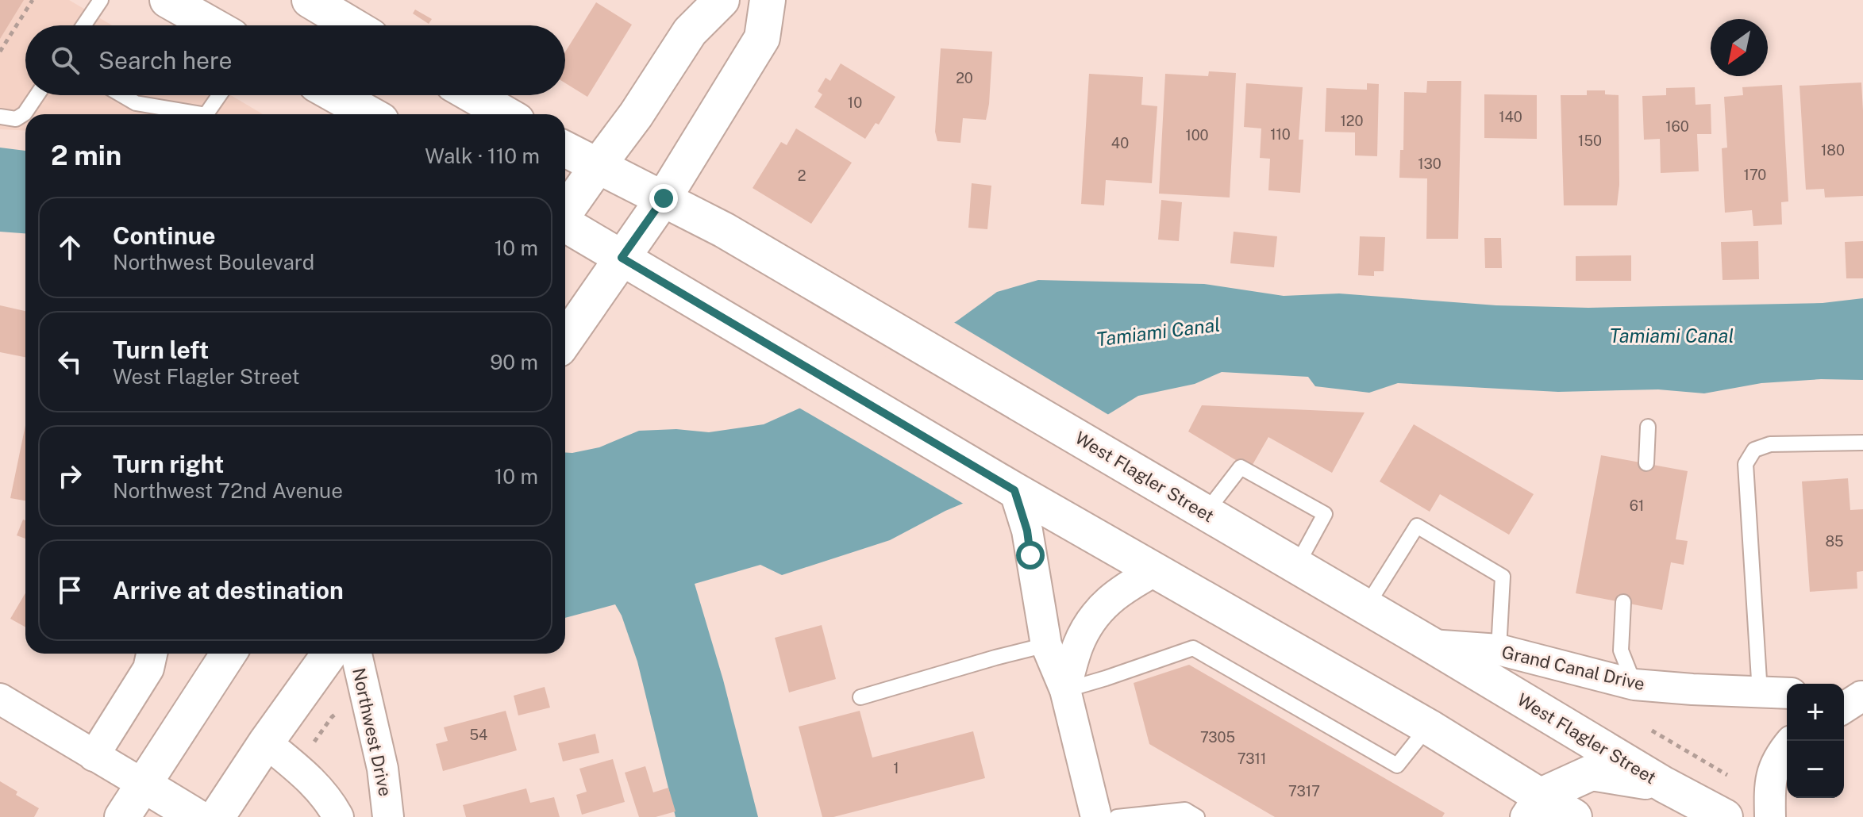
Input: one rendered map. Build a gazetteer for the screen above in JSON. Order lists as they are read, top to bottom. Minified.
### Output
{"streets":{"main road":["West Flagler Street"],"street":["Grand Canal Drive","Northwest Drive"]},"crossings":[["West Flagler Street","Grand Canal Drive"]],"water":["Tamiami Canal"],"house_numbers":["20","10","140","120","160","110","100","150","40","180","130","170","2","61","85","54","7305","7311","1","7317"],"north":"bottom left","page":{"search":"Search here","heading":["2 min","Walk · 110 m"],"list":[["Continue","Northwest Boulevard","10 m"],["Turn left","West Flagler Street","90 m"],["Turn right","Northwest 72nd Avenue","10 m"],"Arrive at destination"],"map_buttons":["+","−"]}}
